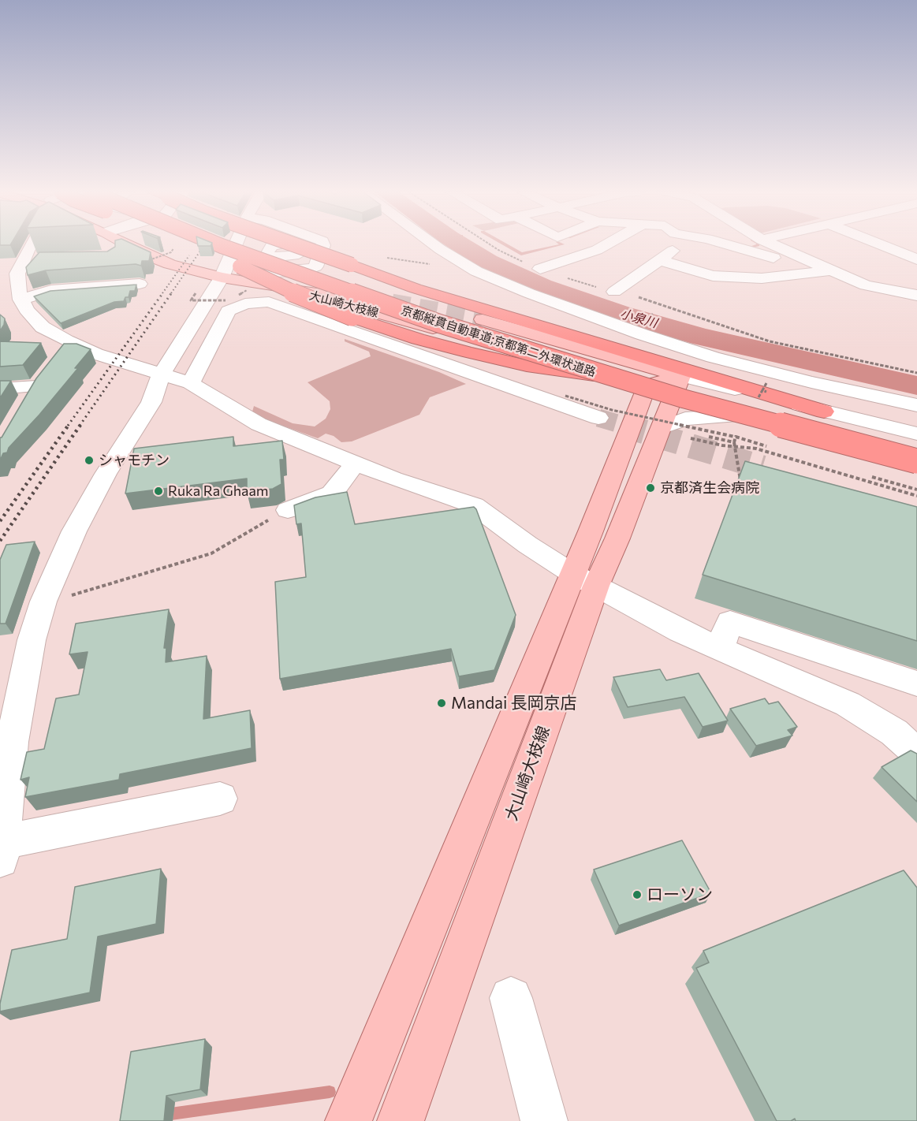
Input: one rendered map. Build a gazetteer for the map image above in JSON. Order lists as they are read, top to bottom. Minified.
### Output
{"streets":{"highway":["京都縦貫自動車道;京都第二外環状道路"],"main road":["大山崎大枝線"]},"water":["小泉川"],"places":["シャモチン","京都済生会病院","Ruka Ra Ghaam","Mandai 長岡京店","ローソン"]}
